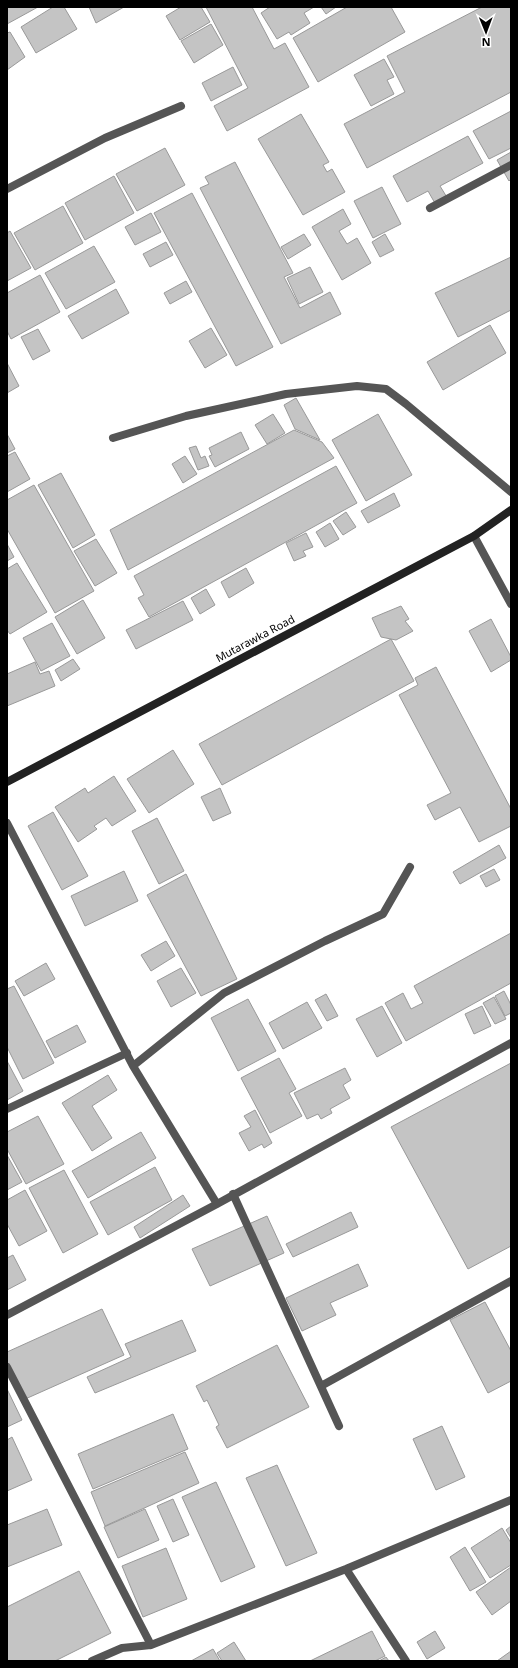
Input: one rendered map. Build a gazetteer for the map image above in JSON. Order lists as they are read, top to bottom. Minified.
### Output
{"streets":{"street":["Mutarawka Road"]},"north":"bottom"}
